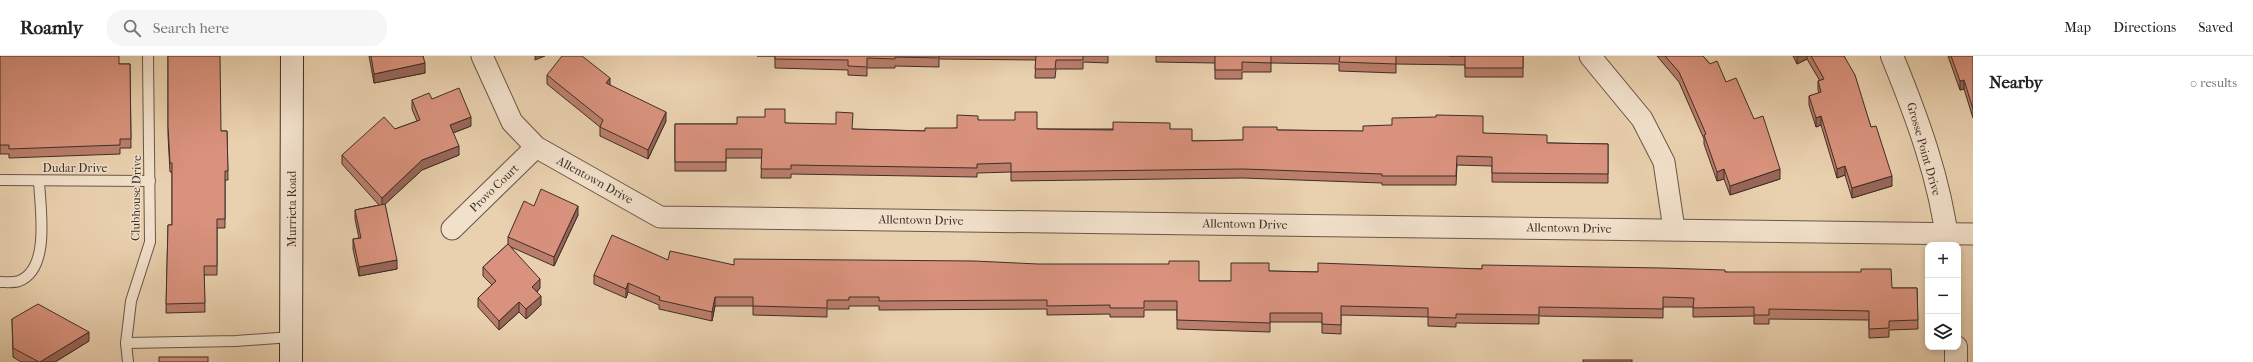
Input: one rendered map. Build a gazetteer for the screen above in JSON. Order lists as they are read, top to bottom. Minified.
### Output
{"streets":{"main road":["Grosse Point Drive","Murrieta Road"],"street":["Allentown Drive","Provo Court"],"lane":["Dudar Drive","Clubhouse Drive"]},"crossings":[["Grosse Point Drive","Allentown Drive"],["Dudar Drive","Clubhouse Drive"],["Allentown Drive","Provo Court"]],"page":{"header":"Roamly","search":"Search here","nav":["Map","Directions","Saved"],"heading":["Nearby","0 results"],"map_buttons":["+","−"]}}
